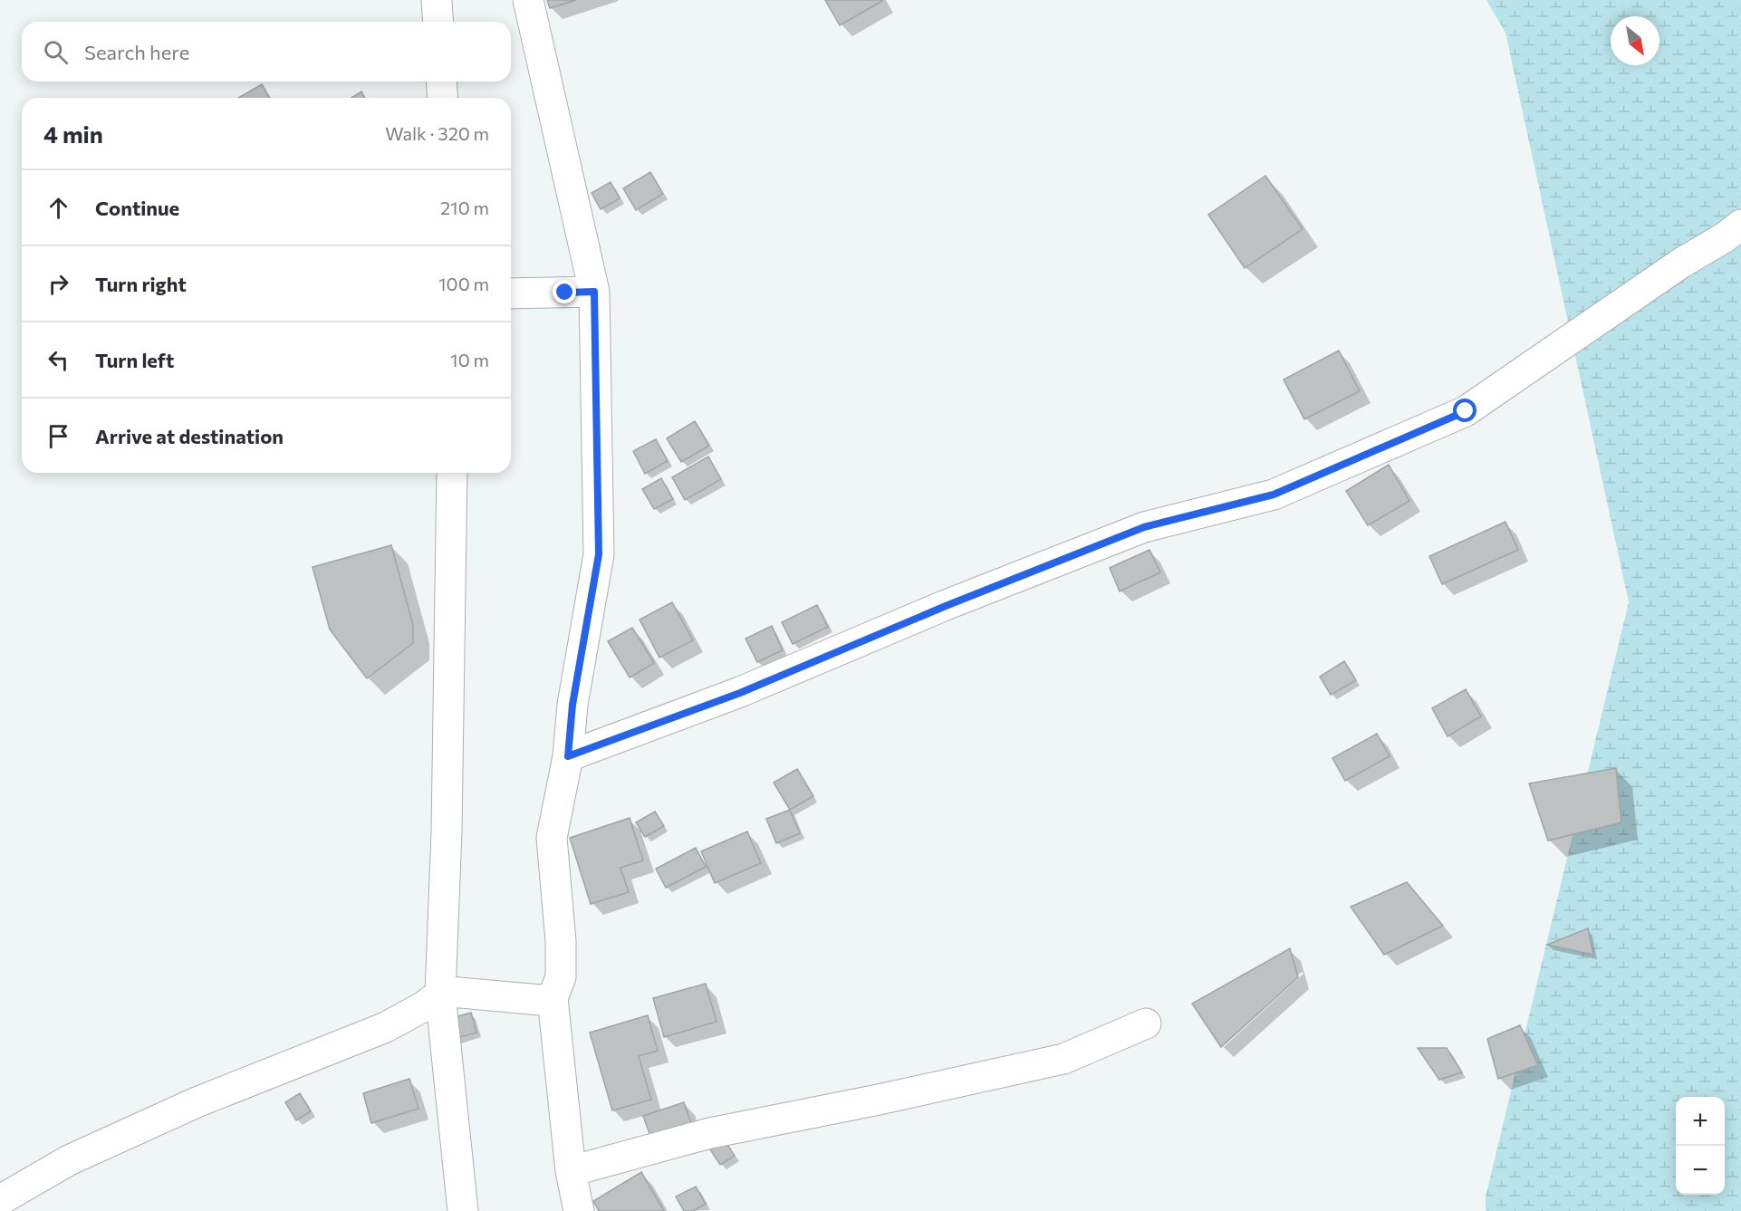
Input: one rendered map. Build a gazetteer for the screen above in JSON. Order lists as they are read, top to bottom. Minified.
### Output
{"north":"bottom right","page":{"search":"Search here","heading":["4 min","Walk · 320 m"],"list":[["Continue","210 m"],["Turn right","100 m"],["Turn left","10 m"],"Arrive at destination"],"map_buttons":["+","−"]}}
